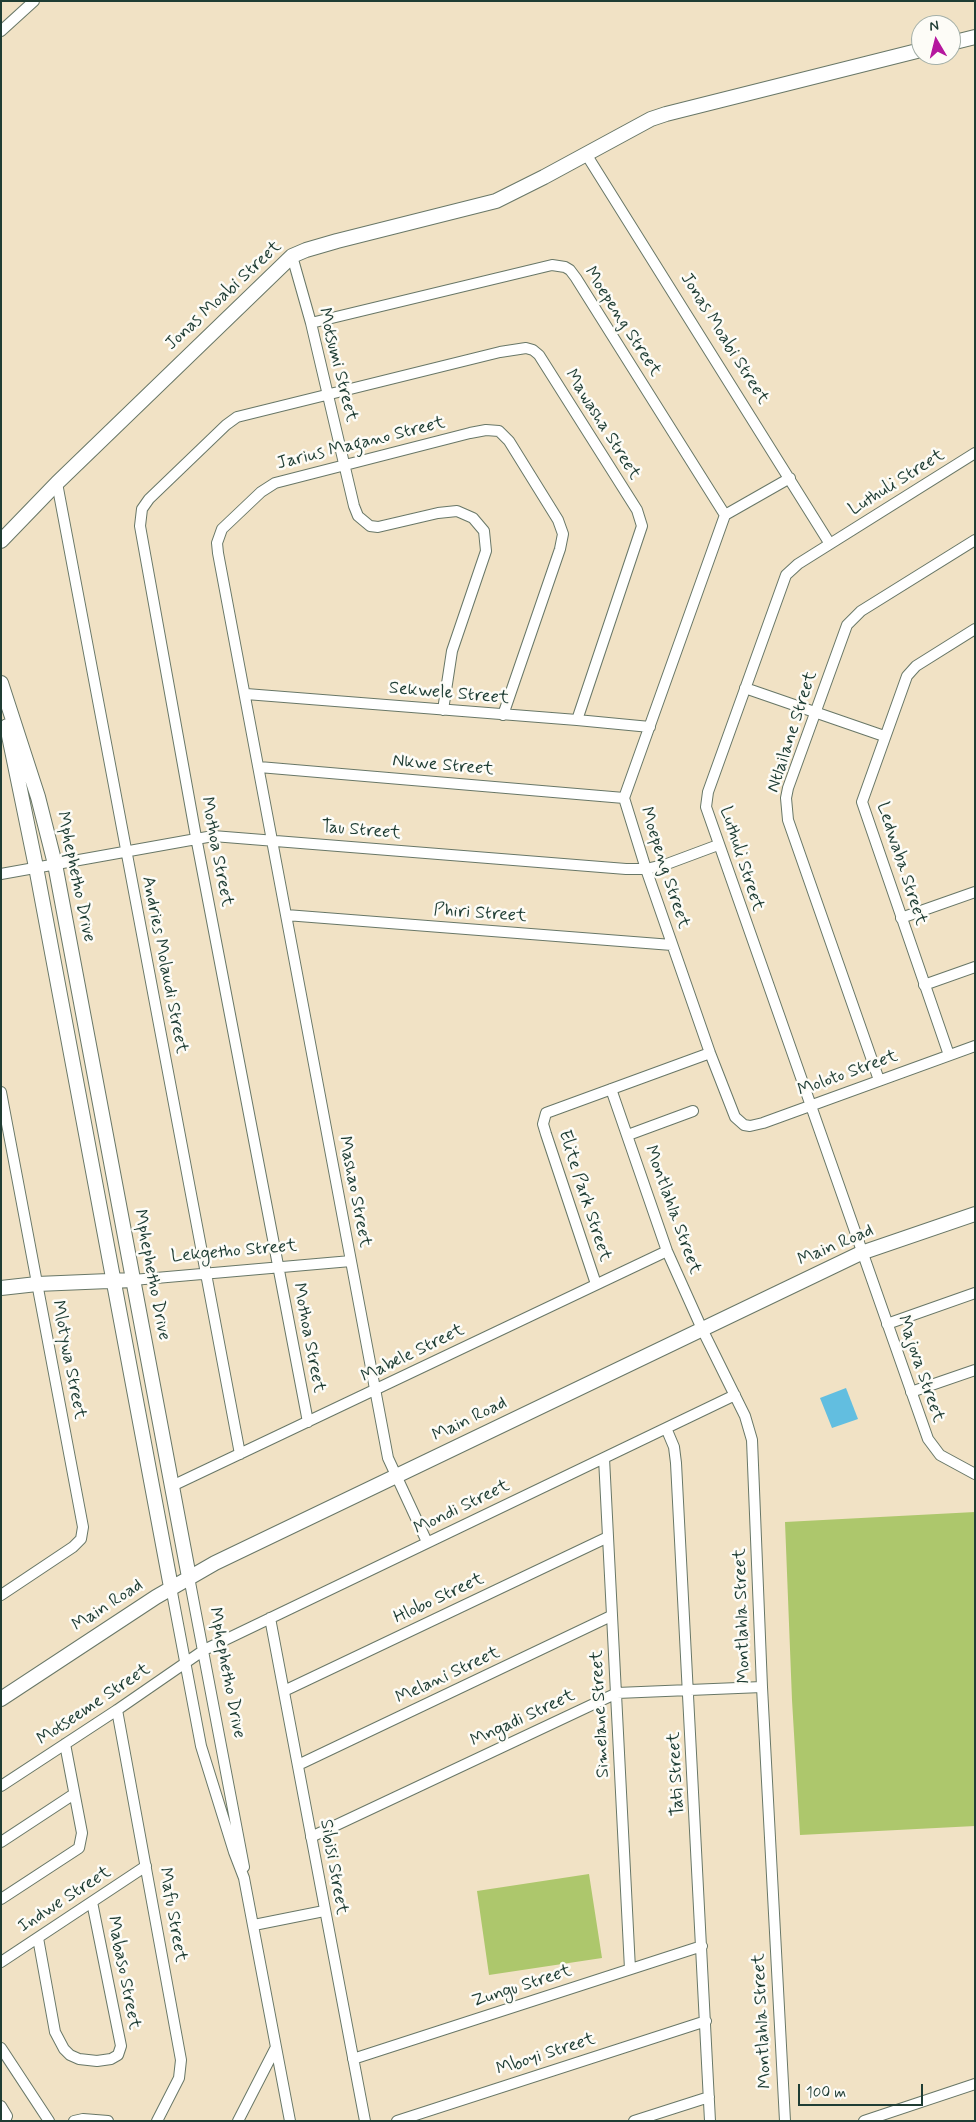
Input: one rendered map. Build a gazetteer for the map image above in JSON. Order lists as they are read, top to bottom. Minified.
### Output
{"streets":{"street":["Jonas Moabi Street","Moepeng Street","Motsumi Street","Mawasha Street","Jarius Magano Street","Luthuli Street","Sekwele Street","Ntlailane Street","Nkwe Street","Tau Street","Mothoa Street","Ledwaba Street","Mphephetho Drive","Phiri Street","Andries Molaudi Street","Moloto Street","Mashao Street","Elite Park Street","Montlahla Street","Main Road","Lekgetho Street","Mabele Street","Mlotywa Street","Majova Street","Mondi Street","Hlobo Street","Melani Street","Motseeme Street","Simelane Street","Mngadi Street","Tati Street","Sibisi Street","Indwe Street","Mafu Street","Mabaso Street","Zungu Street","Mboyi Street"]},"crossings":[["Jonas Moabi Street","Motsumi Street"],["Jonas Moabi Street","Luthuli Street"],["Jonas Moabi Street","Andries Molaudi Street"],["Moepeng Street","Motsumi Street"],["Moepeng Street","Sekwele Street"],["Moepeng Street","Nkwe Street"],["Moepeng Street","Tau Street"],["Moepeng Street","Phiri Street"],["Moepeng Street","Moloto Street"],["Moepeng Street","Elite Park Street"],["Motsumi Street","Mawasha Street"],["Motsumi Street","Jarius Magano Street"],["Motsumi Street","Sekwele Street"],["Motsumi Street","Mothoa Street"],["Mawasha Street","Sekwele Street"],["Mawasha Street","Mothoa Street"],["Jarius Magano Street","Sekwele Street"],["Jarius Magano Street","Nkwe Street"],["Jarius Magano Street","Tau Street"],["Jarius Magano Street","Mashao Street"],["Luthuli Street","Tau Street"],["Luthuli Street","Moloto Street"],["Luthuli Street","Main Road"],["Luthuli Street","Majova Street"],["Ntlailane Street","Moloto Street"],["Tau Street","Mothoa Street"],["Tau Street","Mphephetho Drive"],["Tau Street","Andries Molaudi Street"],["Tau Street","Mashao Street"],["Mothoa Street","Lekgetho Street"],["Mothoa Street","Mabele Street"],["Ledwaba Street","Moloto Street"],["Mphephetho Drive","Main Road"],["Mphephetho Drive","Lekgetho Street"],["Mphephetho Drive","Mabele Street"],["Mphephetho Drive","Mondi Street"],["Mphephetho Drive","Motseeme Street"],["Phiri Street","Mashao Street"],["Andries Molaudi Street","Lekgetho Street"],["Andries Molaudi Street","Mabele Street"],["Mashao Street","Main Road"],["Mashao Street","Lekgetho Street"],["Mashao Street","Mabele Street"],["Mashao Street","Mondi Street"],["Elite Park Street","Montlahla Street"],["Elite Park Street","Mabele Street"],["Montlahla Street","Main Road"],["Montlahla Street","Mabele Street"],["Montlahla Street","Mondi Street"],["Montlahla Street","Mngadi Street"],["Main Road","Majova Street"],["Lekgetho Street","Mlotywa Street"],["Mondi Street","Motseeme Street"],["Mondi Street","Simelane Street"],["Mondi Street","Tati Street"],["Mondi Street","Sibisi Street"],["Hlobo Street","Simelane Street"],["Hlobo Street","Sibisi Street"],["Melani Street","Simelane Street"],["Melani Street","Sibisi Street"],["Motseeme Street","Mafu Street"],["Simelane Street","Mngadi Street"],["Simelane Street","Zungu Street"],["Mngadi Street","Tati Street"],["Mngadi Street","Sibisi Street"],["Tati Street","Zungu Street"],["Tati Street","Mboyi Street"],["Sibisi Street","Zungu Street"],["Indwe Street","Mafu Street"],["Indwe Street","Mabaso Street"]],"scale_bar":"100 m","north":"top"}
